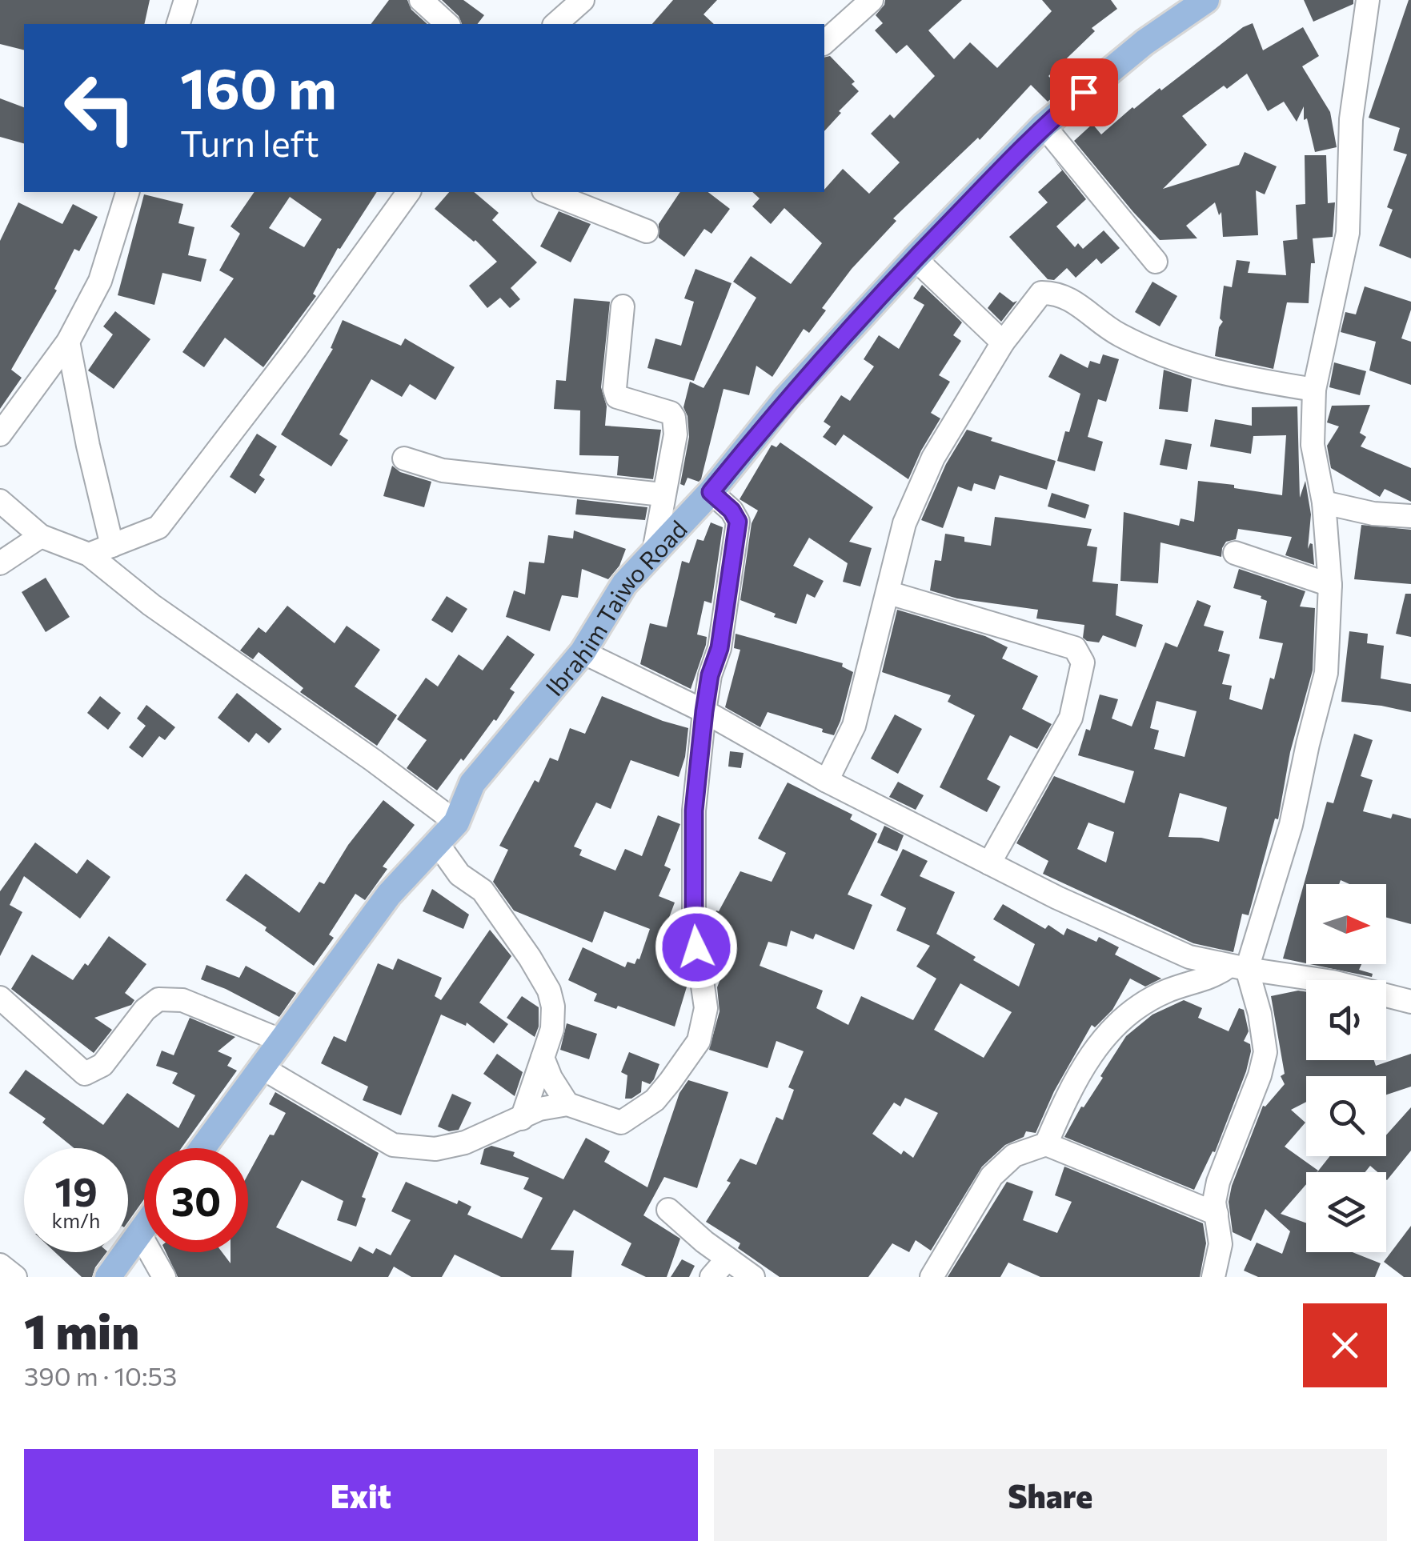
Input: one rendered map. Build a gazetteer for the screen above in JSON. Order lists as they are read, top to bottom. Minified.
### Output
{"streets":{"main road":["Ibrahim Taiwo Road"]},"north":"right","page":{"turn":["160 m","Turn left"],"speed":"19 km/h","limit":"30","heading":["1 min","390 m · 10:53"],"buttons":["Exit","Share"]}}
